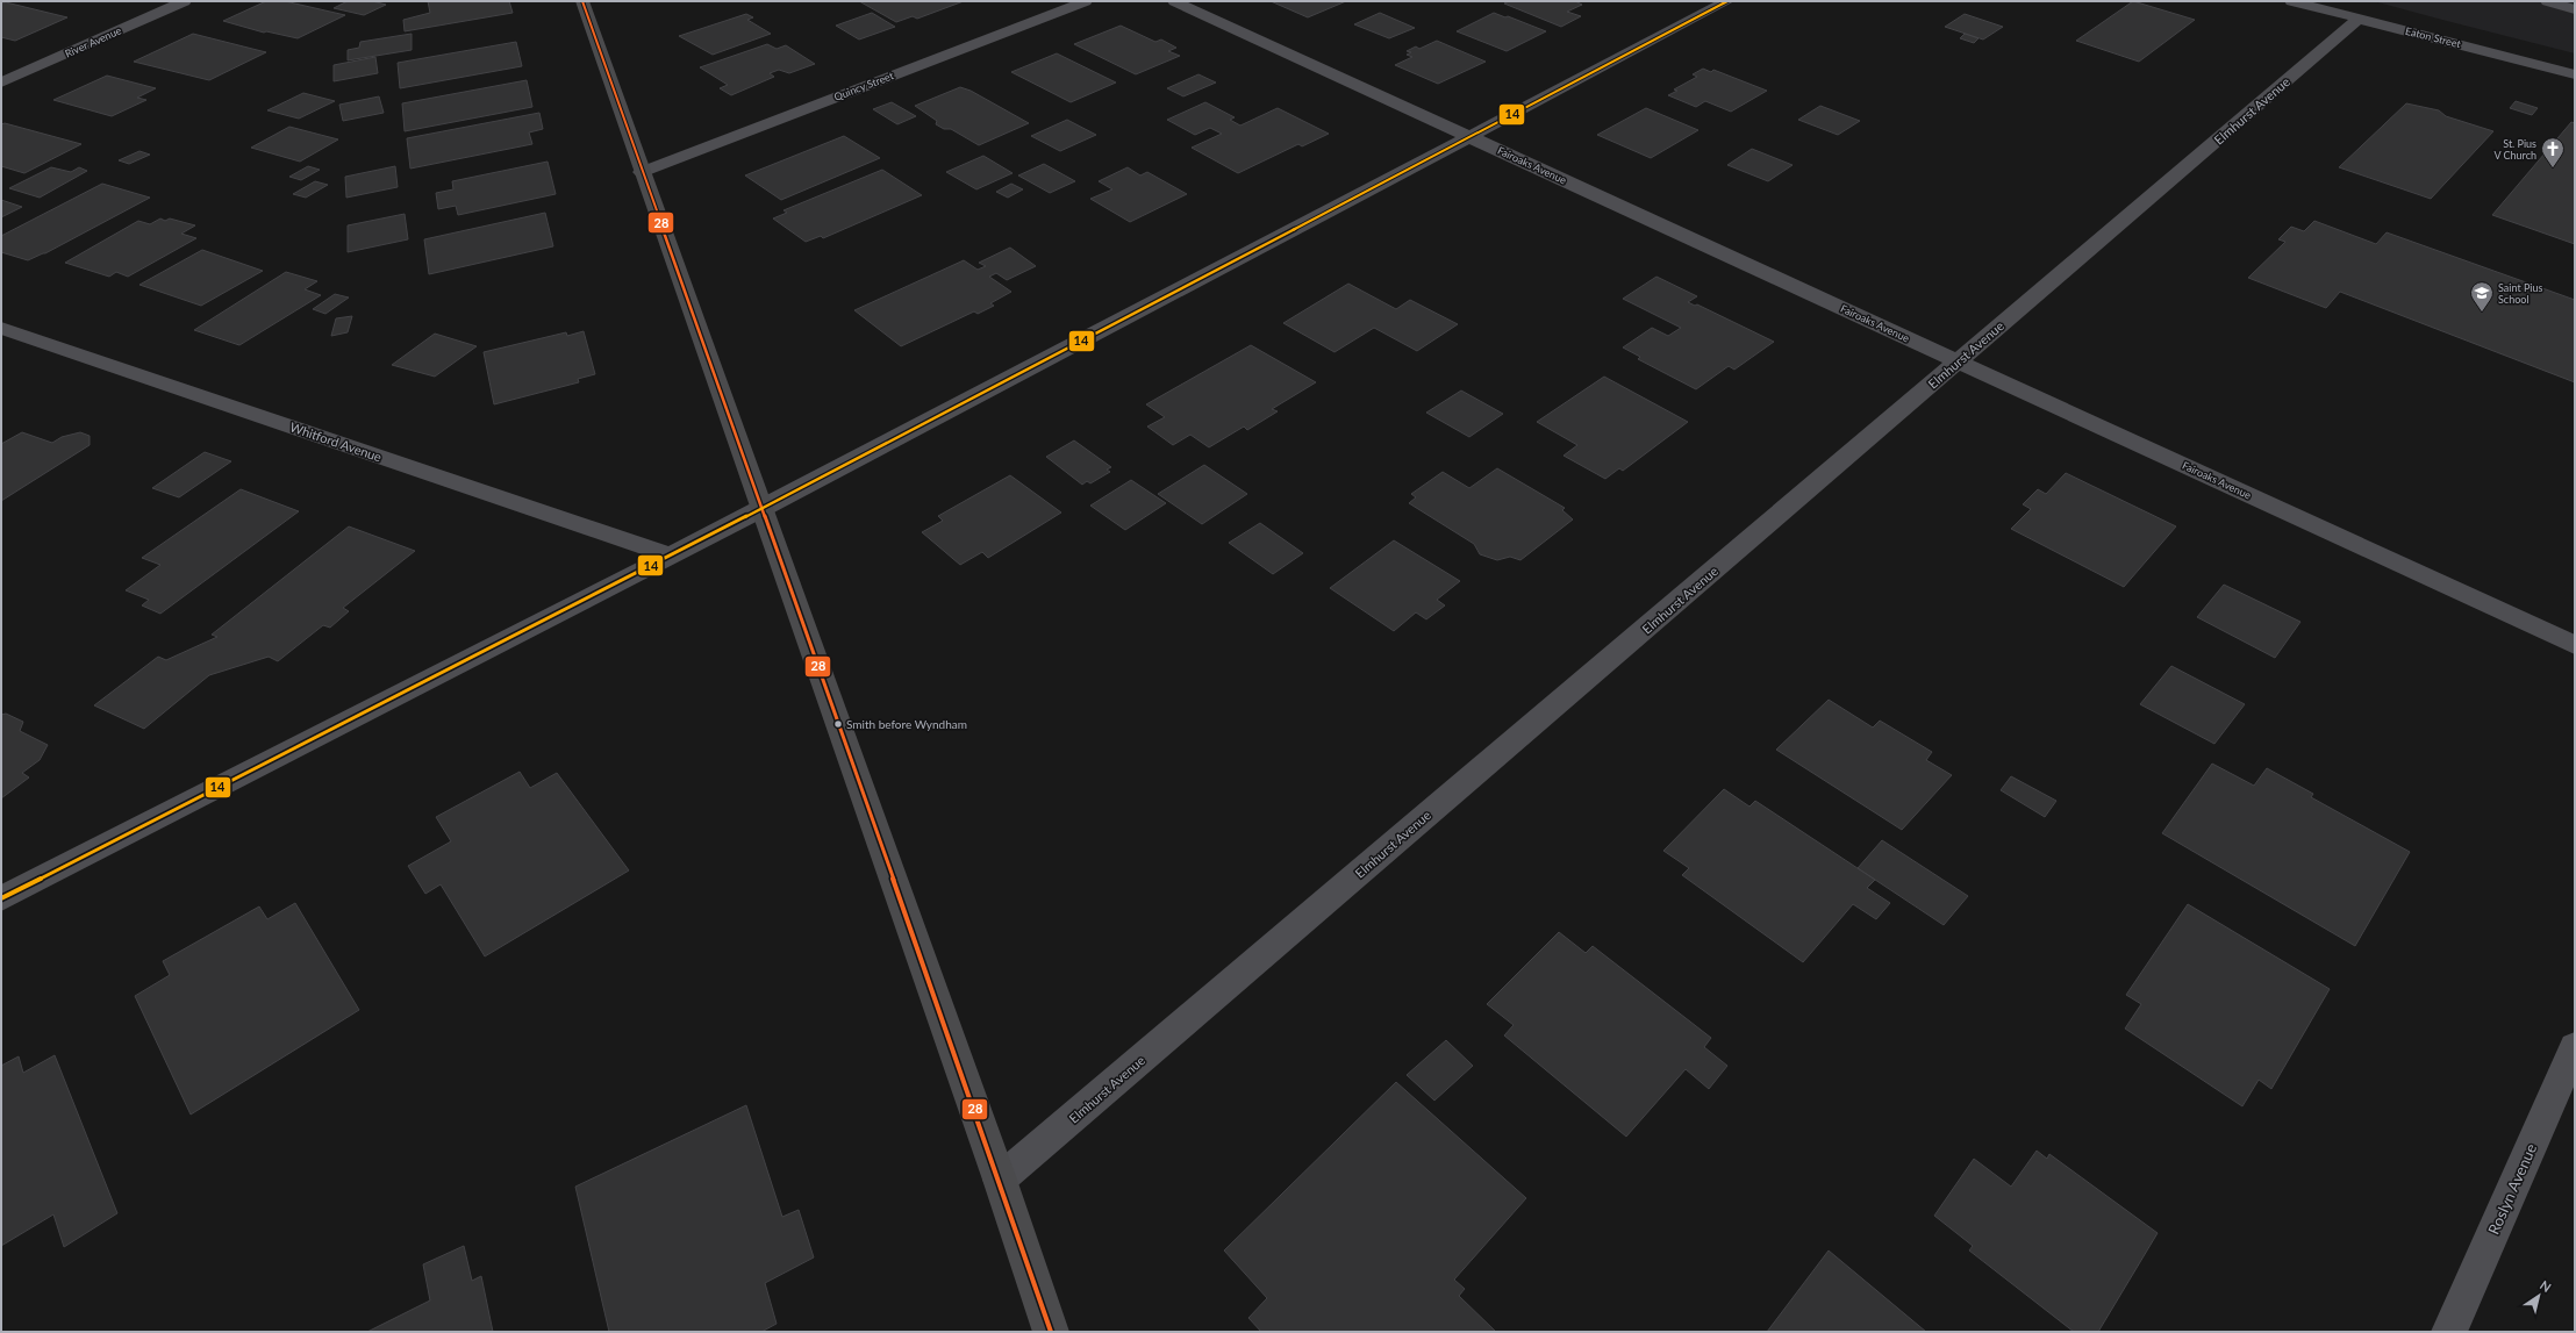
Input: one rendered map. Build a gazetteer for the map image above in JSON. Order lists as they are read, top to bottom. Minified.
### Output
{"streets":{"street":["Eaton Street","River Avenue","Quincy Street","Elmhurst Avenue","Fairoaks Avenue","Whitford Avenue","Roslyn Avenue"]},"crossings":[["Eaton Street","Elmhurst Avenue"],["Elmhurst Avenue","Fairoaks Avenue"]],"places":{"church":["St. Pius V Church"],"school or university":["Saint Pius School"],"other":["Smith before Wyndham"]},"lines":["transit line 28","transit line 14"],"north":"top right"}
